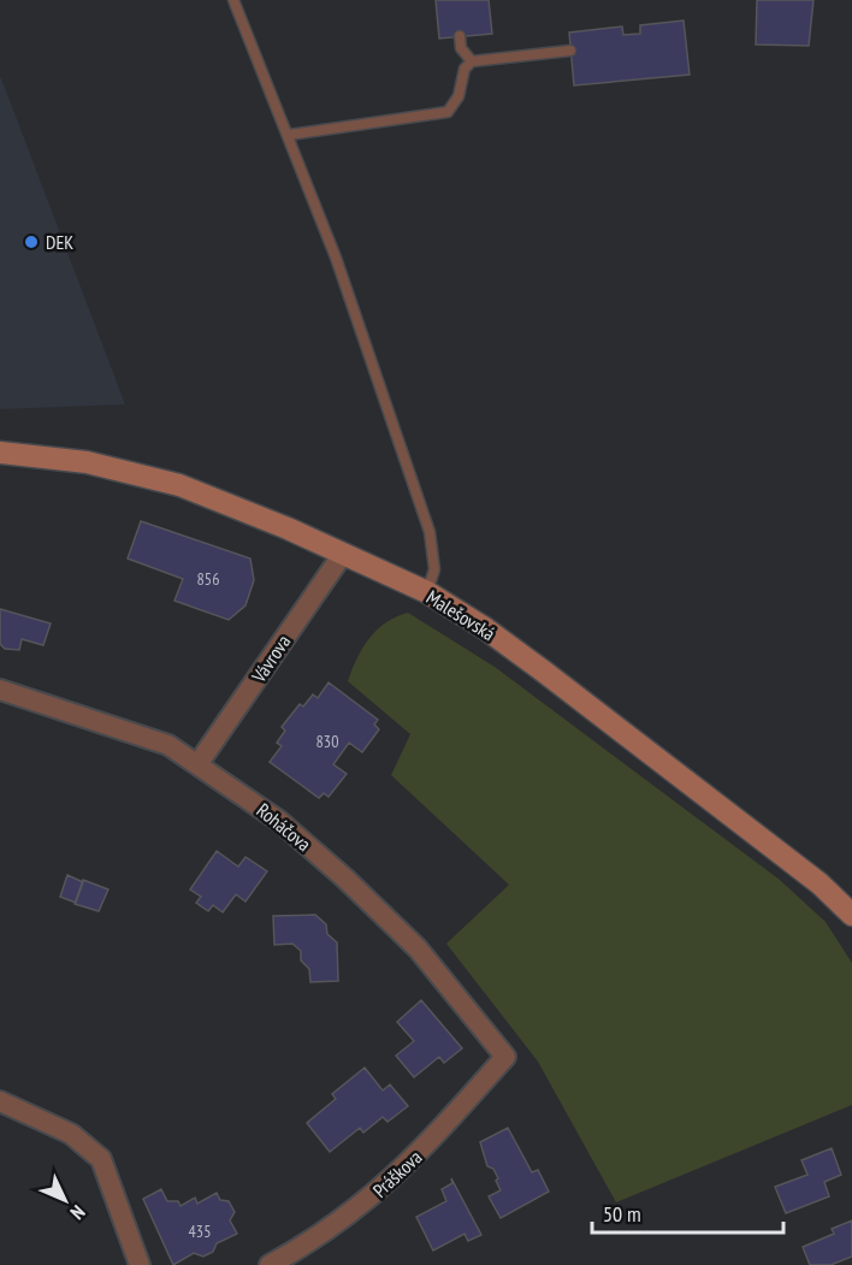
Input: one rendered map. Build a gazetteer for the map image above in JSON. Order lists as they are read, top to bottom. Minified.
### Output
{"streets":{"street":["Malešovská","Vávrova","Roháčova","Práškova"]},"crossings":[["Malešovská","Vávrova"],["Vávrova","Roháčova"],["Roháčova","Práškova"]],"places":["DEK"],"house_numbers":["856","830","435"],"scale_bar":"50 m","north":"bottom right"}
